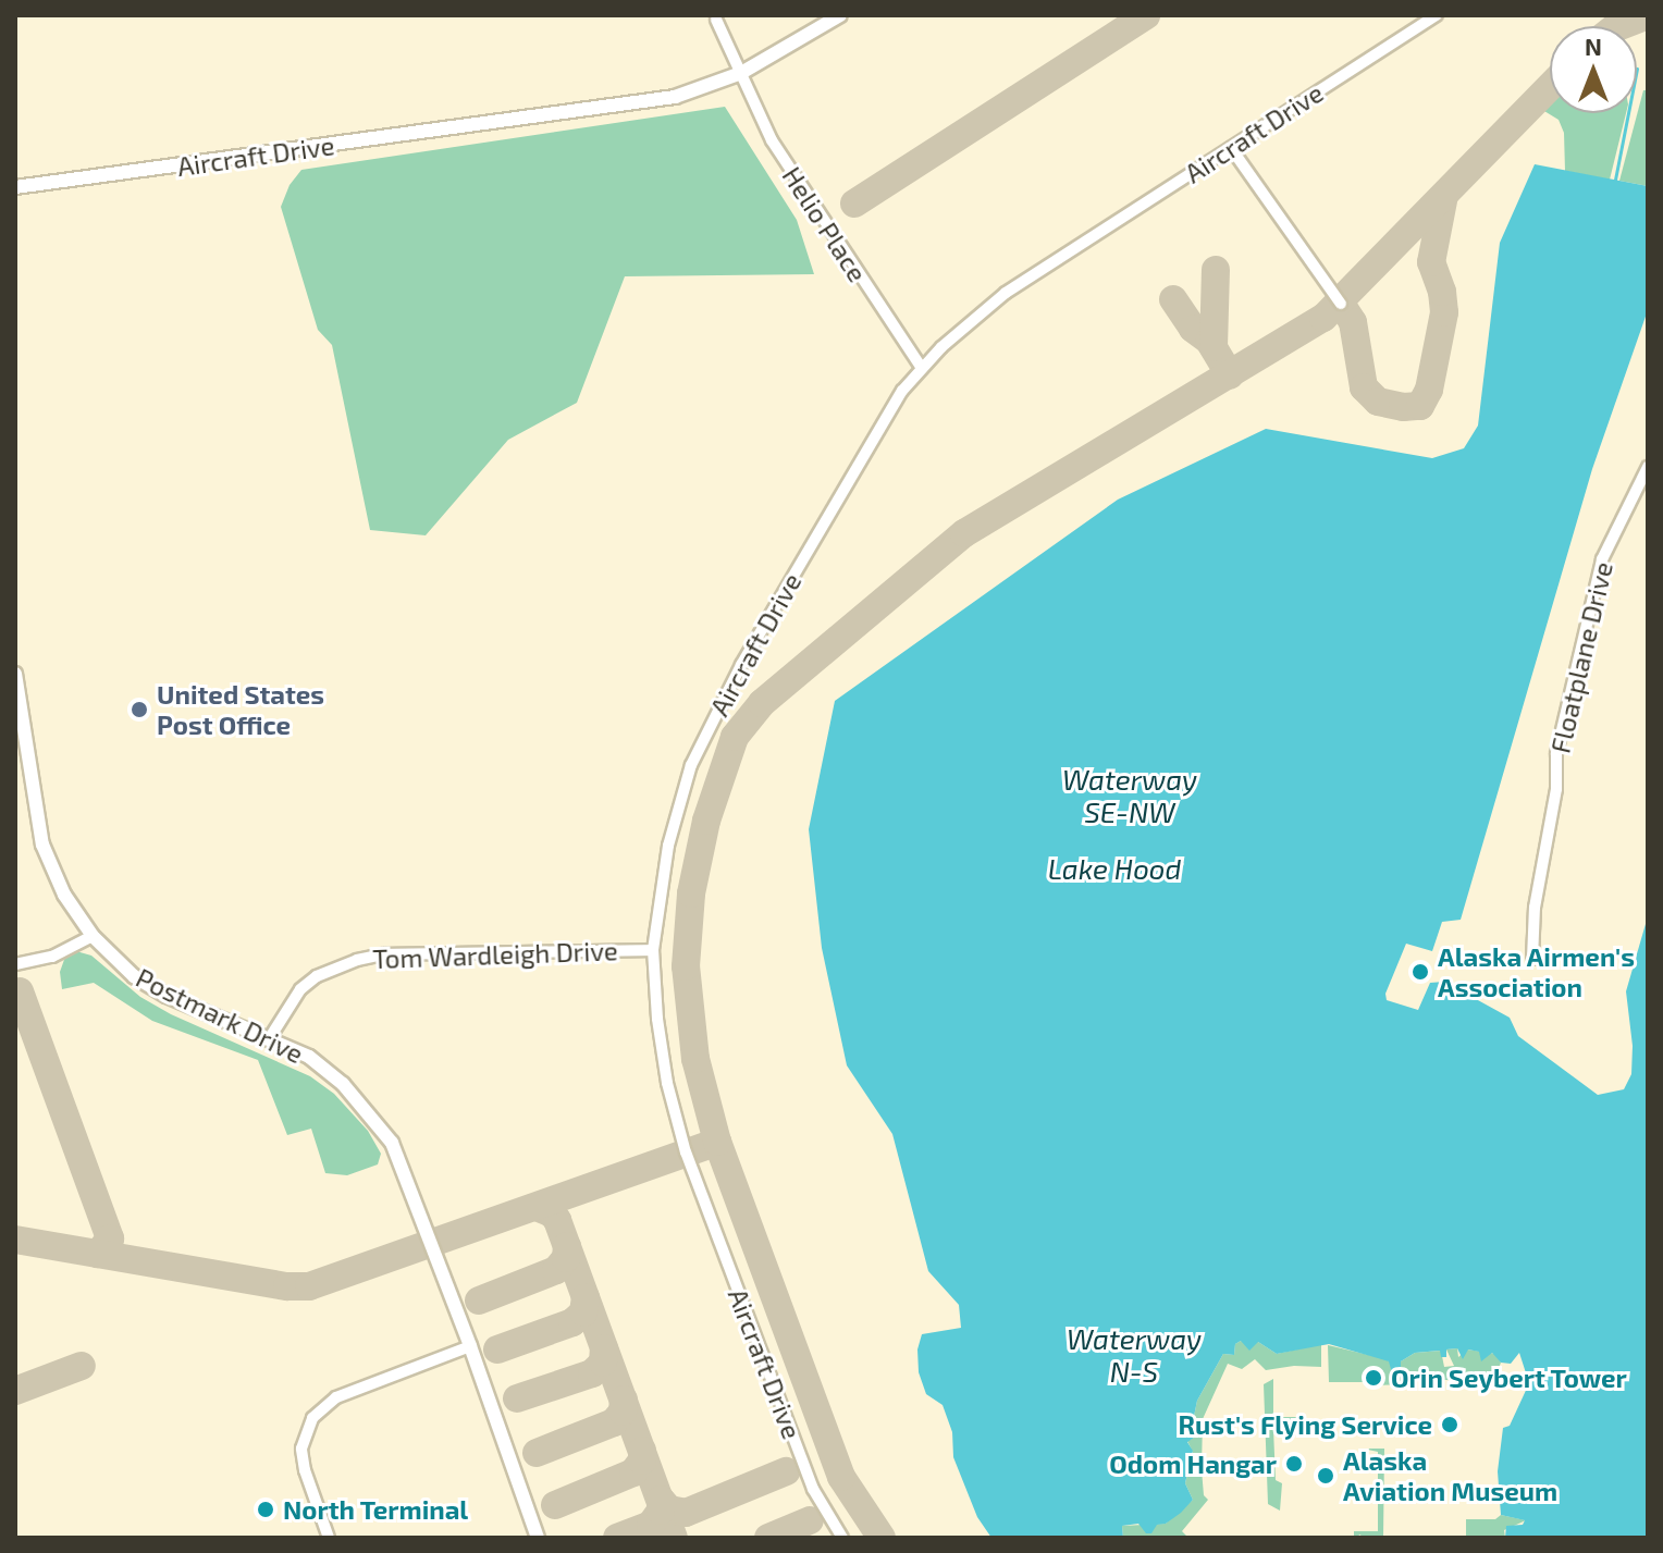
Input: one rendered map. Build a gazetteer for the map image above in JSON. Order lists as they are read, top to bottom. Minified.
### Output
{"streets":{"street":["Aircraft Drive","Helio Place","Floatplane Drive","Tom Wardleigh Drive","Postmark Drive"]},"crossings":[["Aircraft Drive","Helio Place"],["Aircraft Drive","Tom Wardleigh Drive"],["Tom Wardleigh Drive","Postmark Drive"]],"water":["Waterway SE-NW","Lake Hood","Waterway N-S"],"places":["United States Post Office","Alaska Airmen's Association","Orin Seybert Tower","Rust's Flying Service","Odom Hangar","Alaska Aviation Museum","North Terminal"],"north":"top"}
